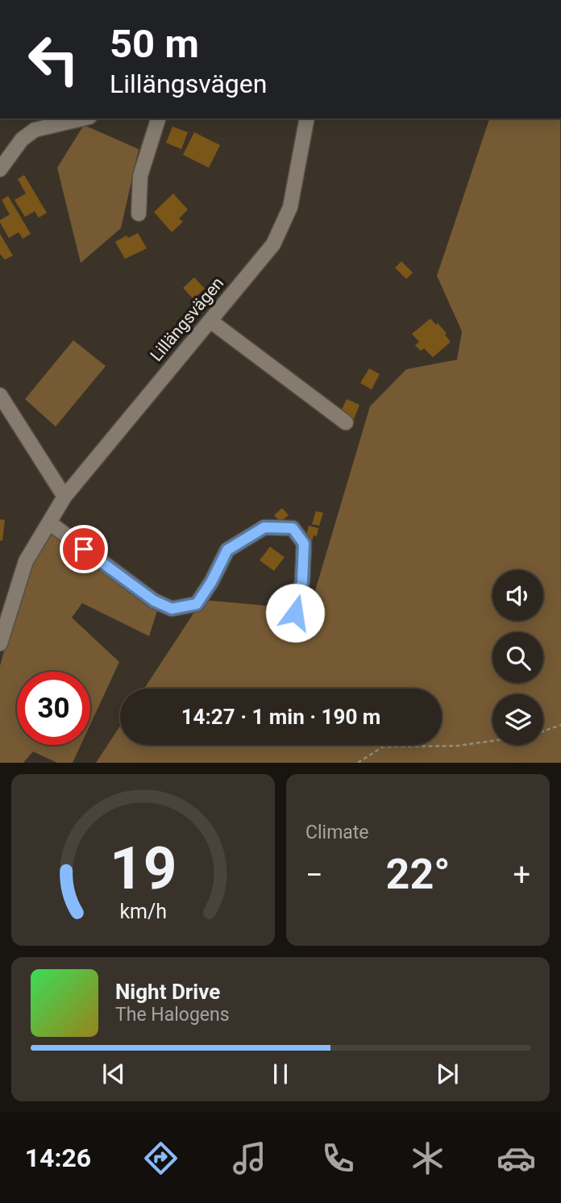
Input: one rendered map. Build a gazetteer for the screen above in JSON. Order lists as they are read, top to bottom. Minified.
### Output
{"streets":{"street":["Lillängsvägen"]},"page":{"turn":["50 m","Lillängsvägen"],"limit":"30","trip":"14:27 · 1 min · 190 m","tile":"Climate","heat":["−","22°","+"],"song":["Night Drive","The Halogens"],"tabs":"14:26","gauge":["19","km/h"]}}
